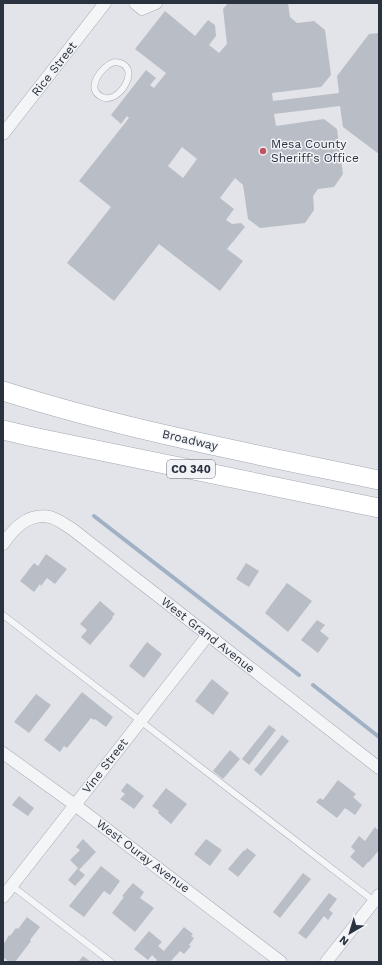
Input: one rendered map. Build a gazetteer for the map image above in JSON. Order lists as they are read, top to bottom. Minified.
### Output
{"streets":{"main road":["Broadway","CO 340"],"street":["Rice Street","West Grand Avenue","Vine Street","West Ouray Avenue"]},"crossings":[["West Grand Avenue","Vine Street"],["Vine Street","West Ouray Avenue"]],"places":["Mesa County Sheriff's Office"],"north":"bottom left"}
